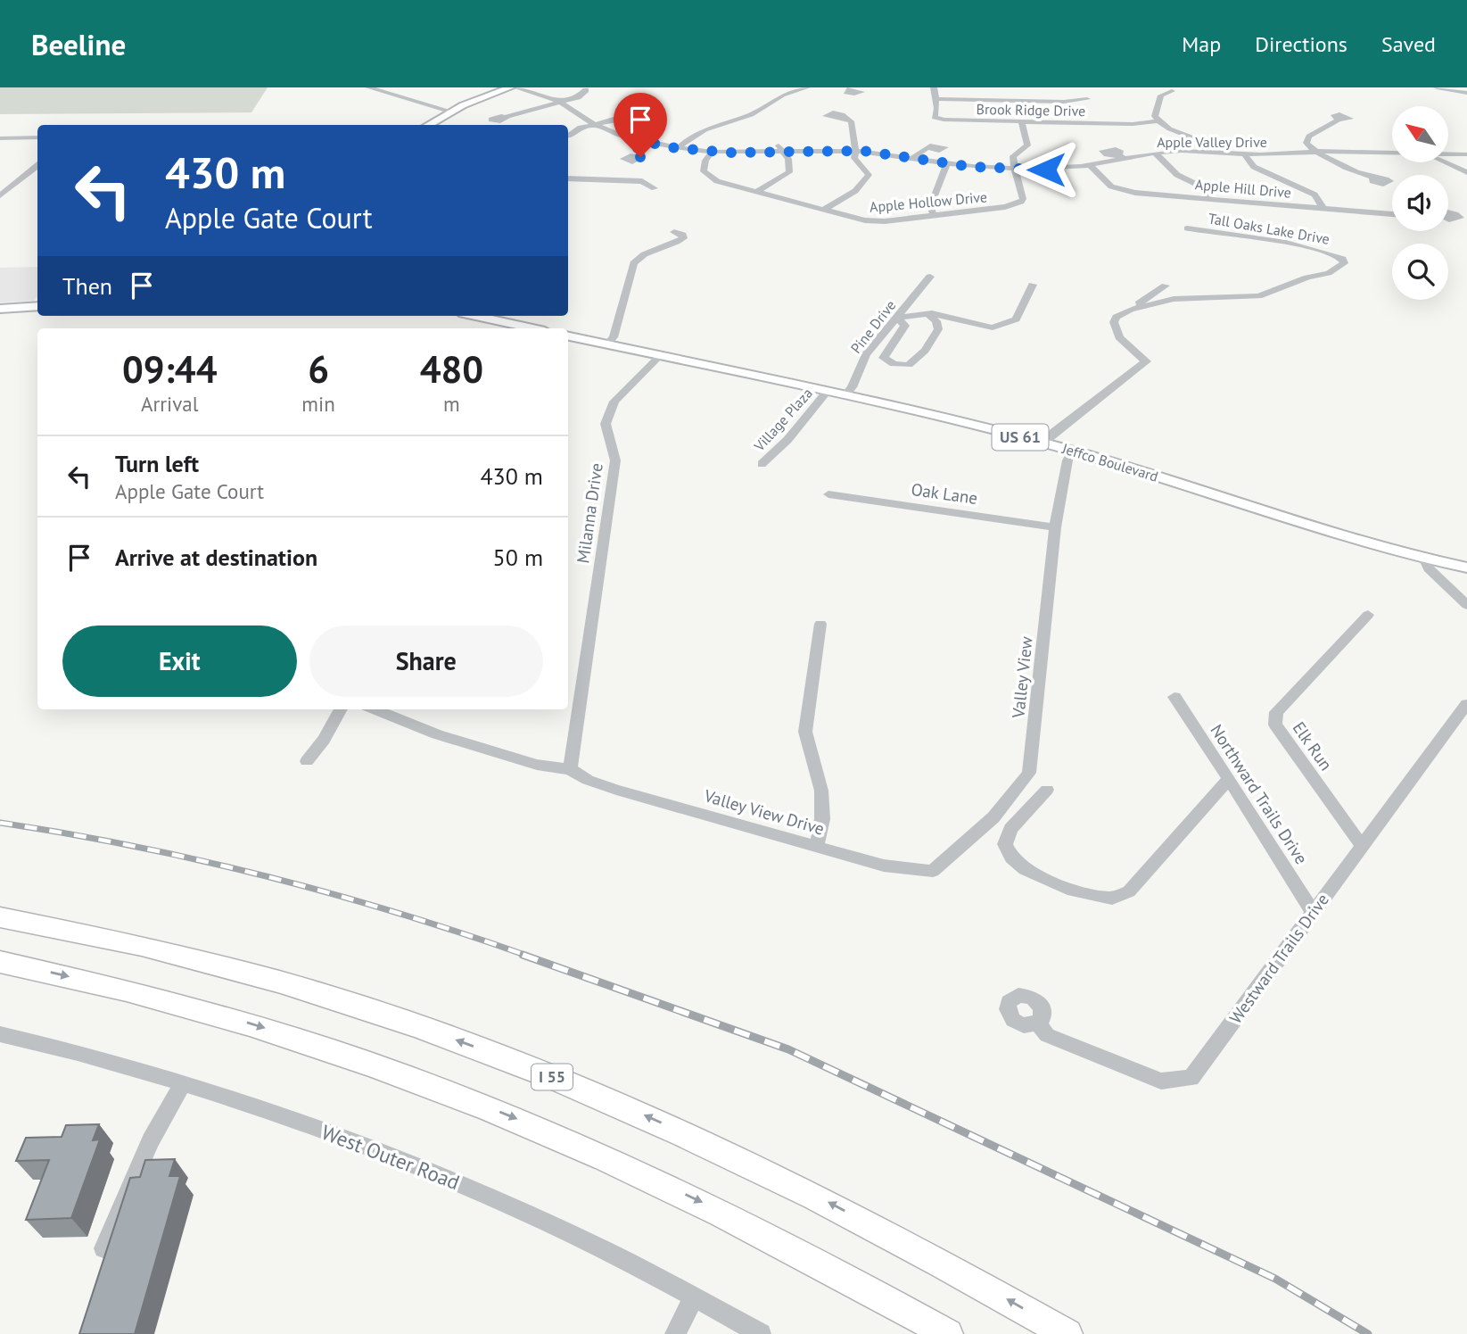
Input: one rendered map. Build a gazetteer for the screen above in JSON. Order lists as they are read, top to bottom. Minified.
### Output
{"streets":{"highway":["I 55"],"main road":["US 61","Jeffco Boulevard"],"street":["Brook Ridge Drive","Apple Valley Drive","Apple Hill Drive","Apple Hollow Drive","Tall Oaks Lake Drive","Pine Drive","Village Plaza","Oak Lane","Milanna Drive","Valley View","Elk Run","Northward Trails Drive","Valley View Drive","Westward Trails Drive","West Outer Road"]},"crossings":[["Apple Valley Drive","Apple Hill Drive"],["Apple Valley Drive","Apple Hollow Drive"],["Pine Drive","Jeffco Boulevard"],["Village Plaza","Jeffco Boulevard"],["Jeffco Boulevard","Milanna Drive"],["Jeffco Boulevard","Valley View"],["Oak Lane","Valley View"],["Milanna Drive","Valley View Drive"],["Valley View","Valley View Drive"],["Elk Run","Westward Trails Drive"],["Northward Trails Drive","Westward Trails Drive"]],"north":"top left","page":{"header":"Beeline","nav":["Map","Directions","Saved"],"turn":["430 m","Apple Gate Court"],"then":"Then","eta":["09:44","Arrival","6","min","480","m"],"list":[{"name":"Turn left","note":"Apple Gate Court","value":"430 m"},{"name":"Arrive at destination","value":"50 m"}],"buttons":["Exit","Share"]}}
